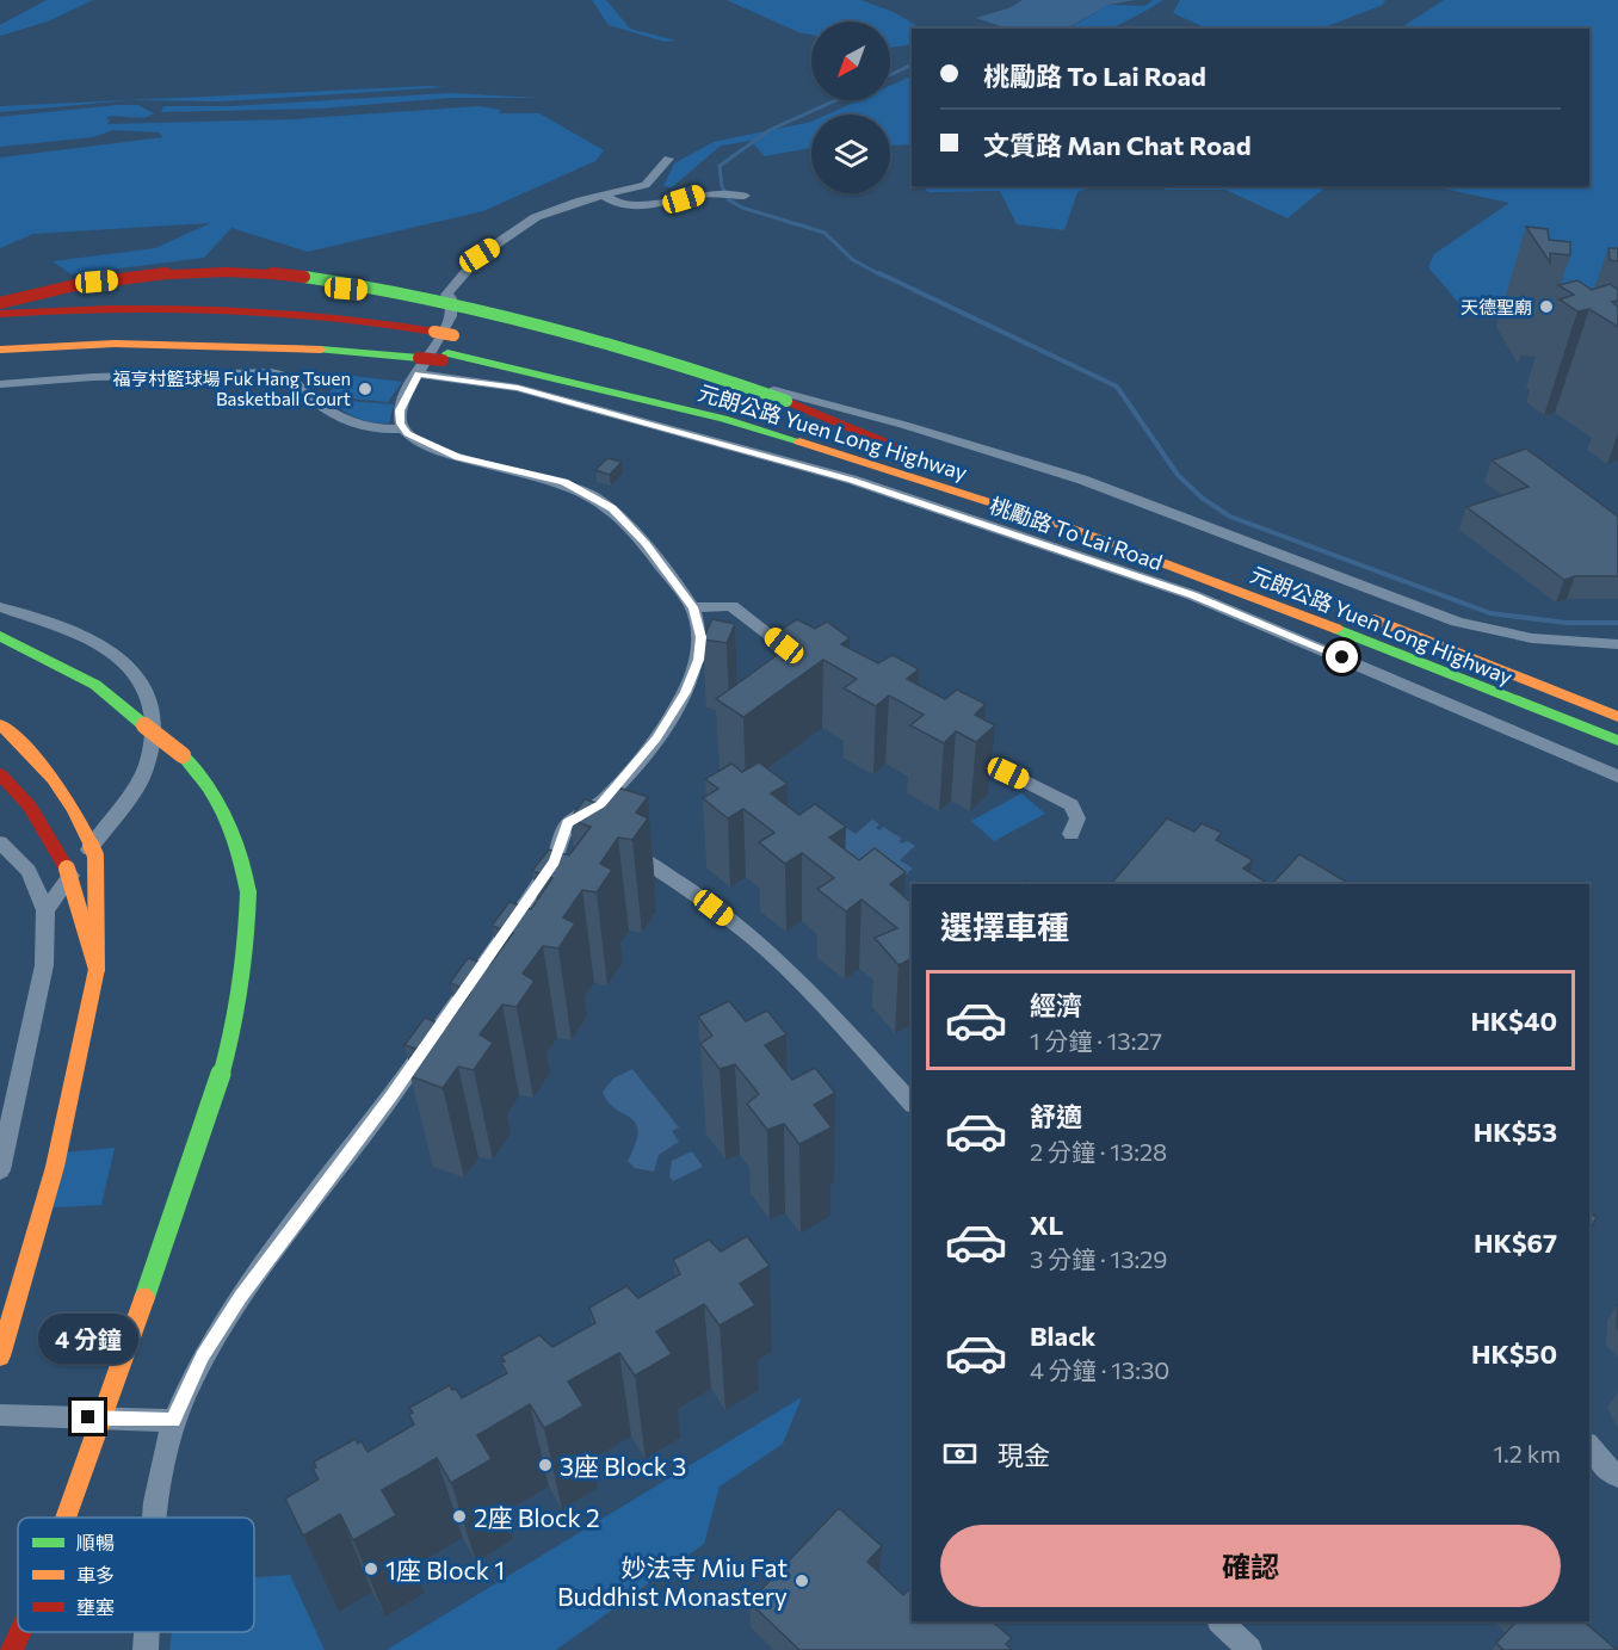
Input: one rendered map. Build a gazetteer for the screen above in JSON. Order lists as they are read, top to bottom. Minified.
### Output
{"streets":{"highway":["元朗公路 Yuen Long Highway"],"street":["桃勵路 To Lai Road"]},"crossings":[["元朗公路 Yuen Long Highway","桃勵路 To Lai Road"]],"places":["天德聖廟","福亨村籃球場 Fuk Hang Tsuen Basketball Court","3座 Block 3","2座 Block 2","1座 Block 1","妙法寺 Miu Fat Buddhist Monastery"],"legend":["順暢","車多","壅塞"],"north":"bottom left","page":{"banner":["桃勵路 To Lai Road","文質路 Man Chat Road"],"heading":"選擇車種","list":[{"name":"經濟","note":"1 分鐘 · 13:27","value":"HK$40"},{"name":"舒適","note":"2 分鐘 · 13:28","value":"HK$53"},{"name":"XL","note":"3 分鐘 · 13:29","value":"HK$67"},{"name":"Black","note":"4 分鐘 · 13:30","value":"HK$50"}],"bubble":"4 分鐘","pay":["現金","1.2 km"],"buttons":"確認"}}
